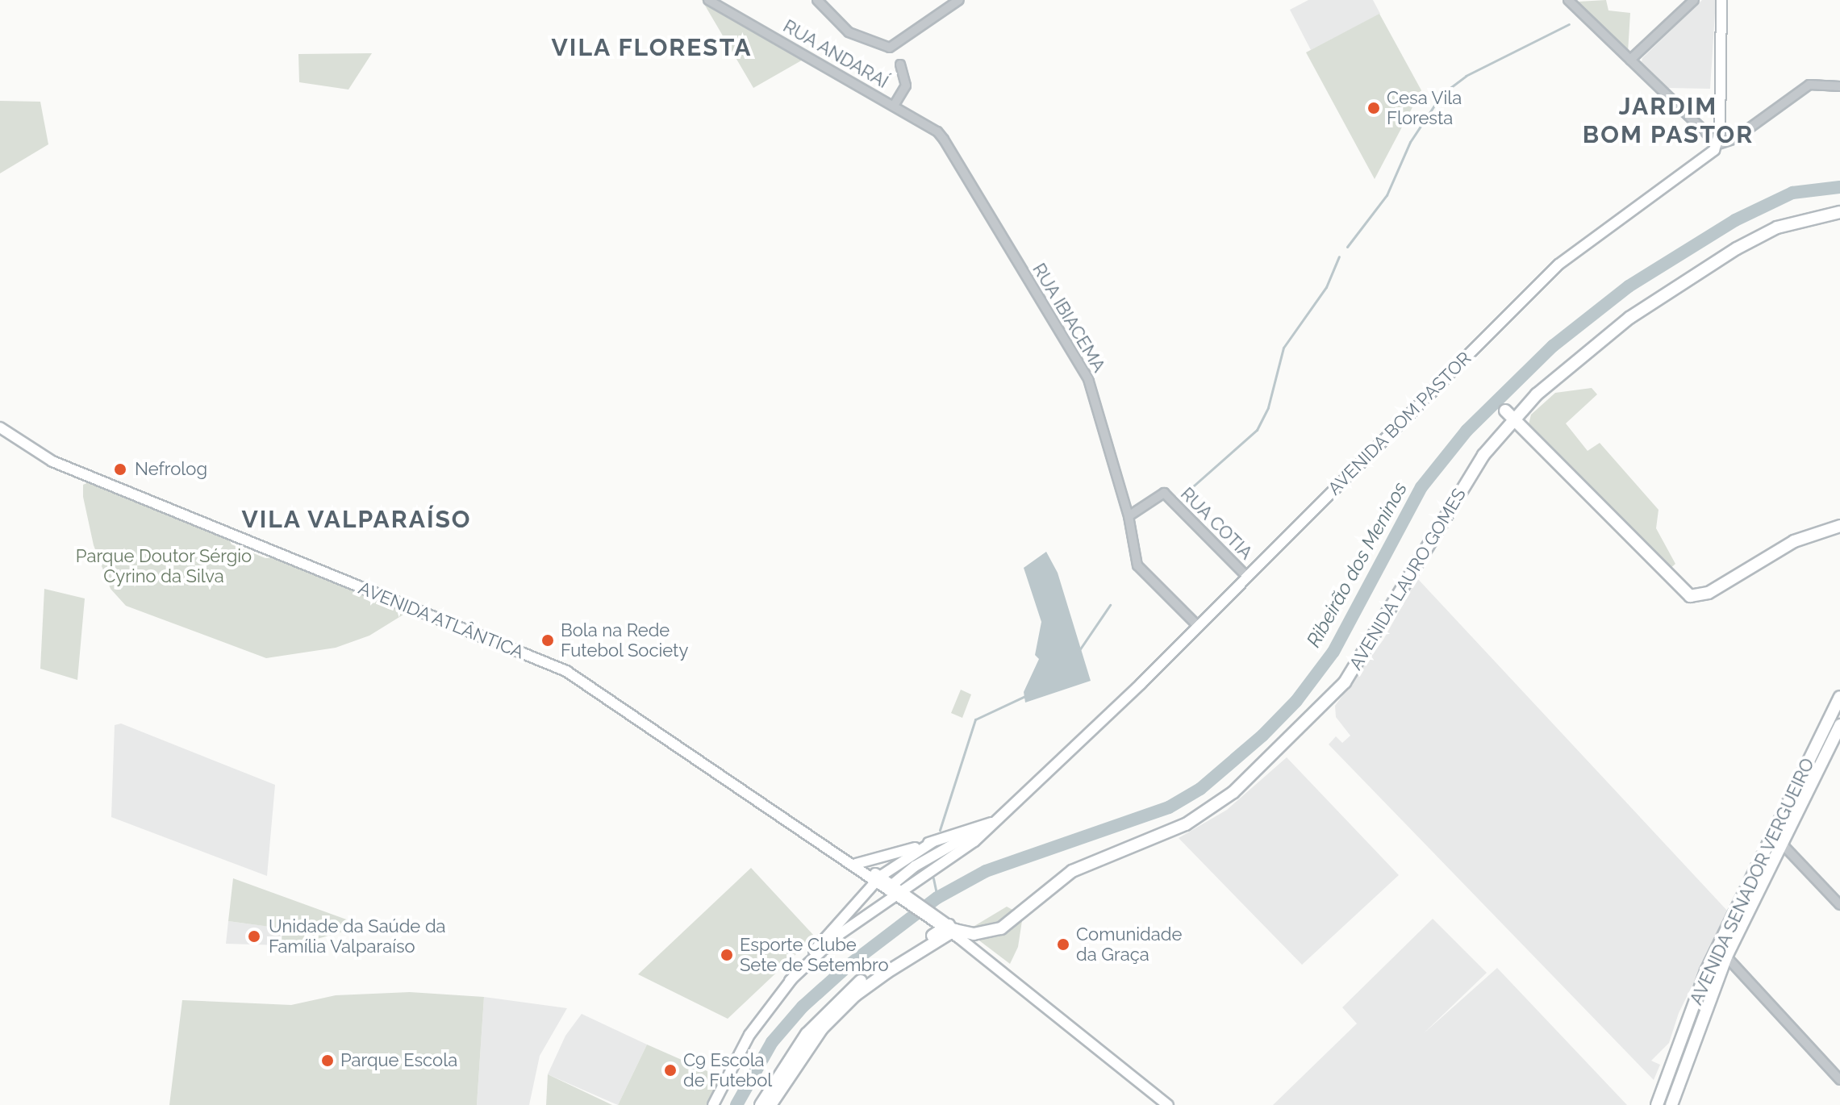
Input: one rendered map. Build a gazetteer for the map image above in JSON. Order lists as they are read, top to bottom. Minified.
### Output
{"streets":{"main road":["AVENIDA BOM PASTOR","AVENIDA LAURO GOMES","AVENIDA ATLÂNTICA","AVENIDA SENADOR VERGUEIRO"],"street":["RUA ANDARAÍ","RUA IBIACEMA","RUA COTIA"]},"crossings":[["RUA ANDARAÍ","RUA IBIACEMA"],["RUA IBIACEMA","AVENIDA BOM PASTOR"],["RUA IBIACEMA","RUA COTIA"],["AVENIDA BOM PASTOR","RUA COTIA"],["AVENIDA BOM PASTOR","AVENIDA ATLÂNTICA"],["AVENIDA LAURO GOMES","AVENIDA ATLÂNTICA"]],"districts":["VILA FLORESTA","JARDIM BOM PASTOR","VILA VALPARAÍSO"],"water":["Ribeirão dos Meninos"],"parks":["Parque Doutor Sérgio Cyrino da Silva"],"places":["Cesa Vila Floresta","Nefrolog","Bola na Rede Futebol Society","Unidade da Saúde da Família Valparaíso","Comunidade da Graça","Esporte Clube Sete de Setembro","Parque Escola","C9 Escola de Futebol"]}
